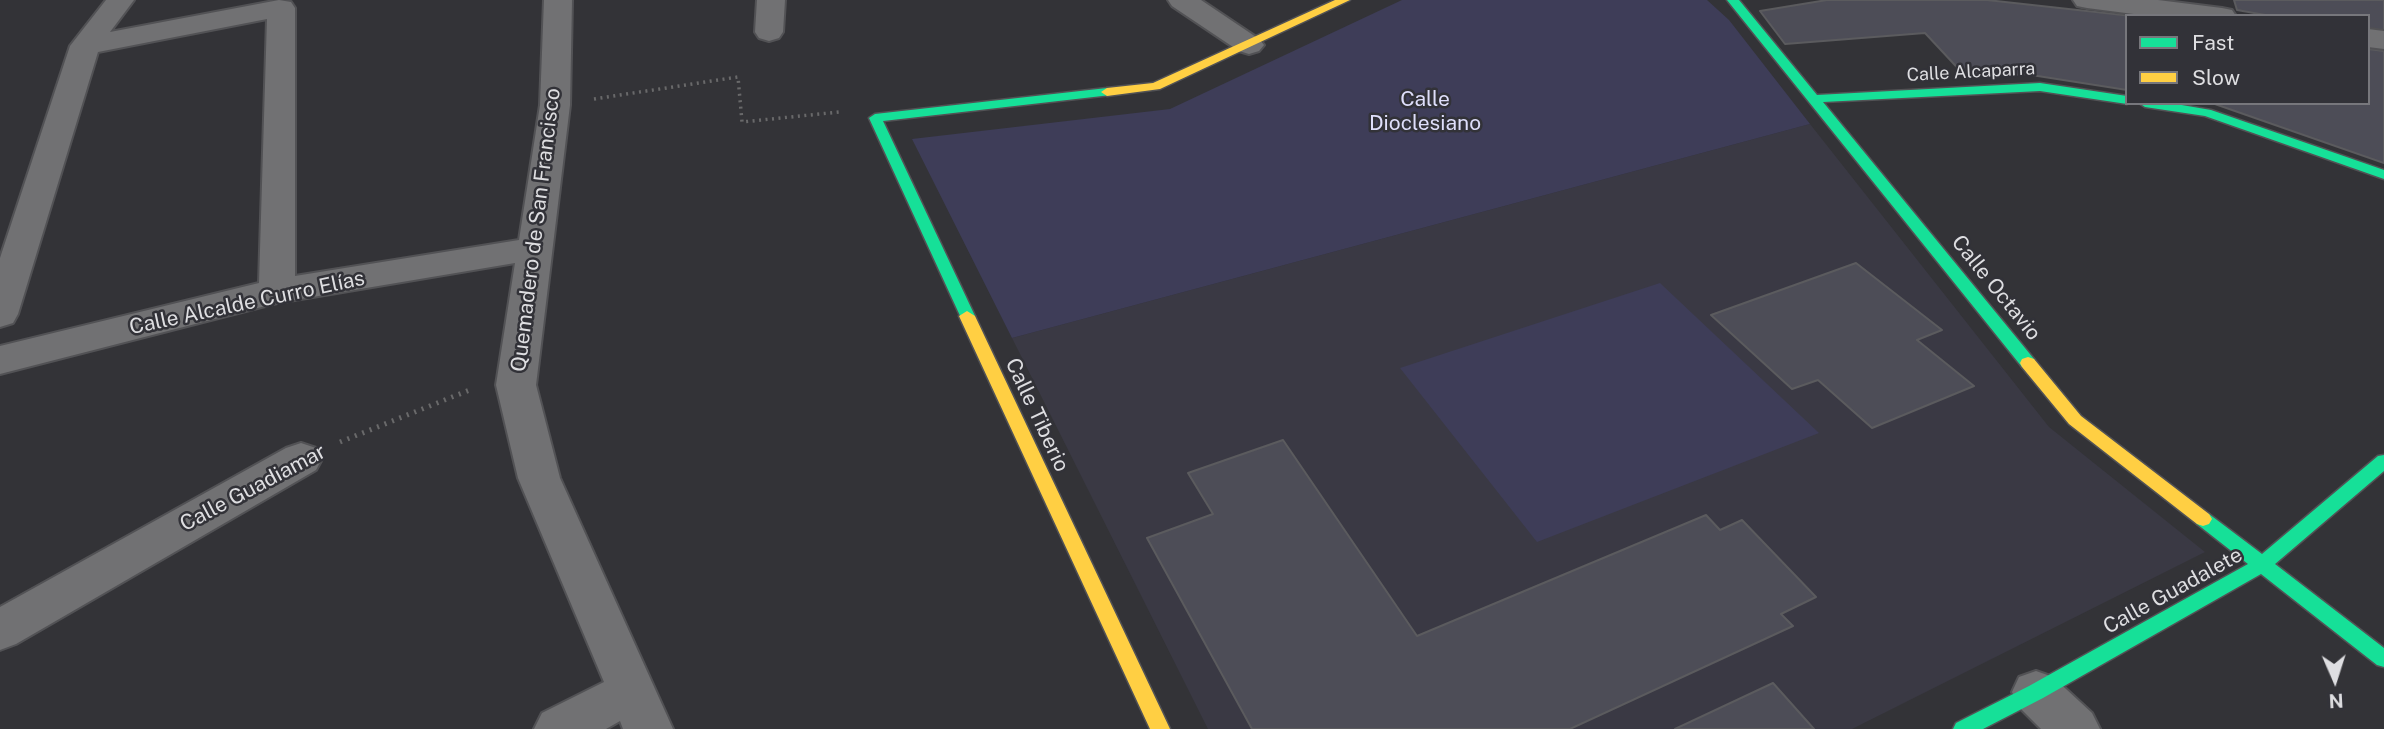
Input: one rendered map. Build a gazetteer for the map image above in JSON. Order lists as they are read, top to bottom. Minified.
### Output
{"streets":{"street":["Calle Alcaparra","Quemadero de San Francisco","Calle Octavio","Calle Alcalde Curro Elías","Calle Tiberio","Calle Guadiamar","Calle Guadalete"]},"crossings":[["Calle Alcaparra","Calle Octavio"],["Quemadero de San Francisco","Calle Alcalde Curro Elías"],["Quemadero de San Francisco","Calle Guadiamar"],["Calle Octavio","Calle Guadalete"]],"parks":["Calle Dioclesiano"],"legend":["Fast","Slow"],"north":"bottom"}
